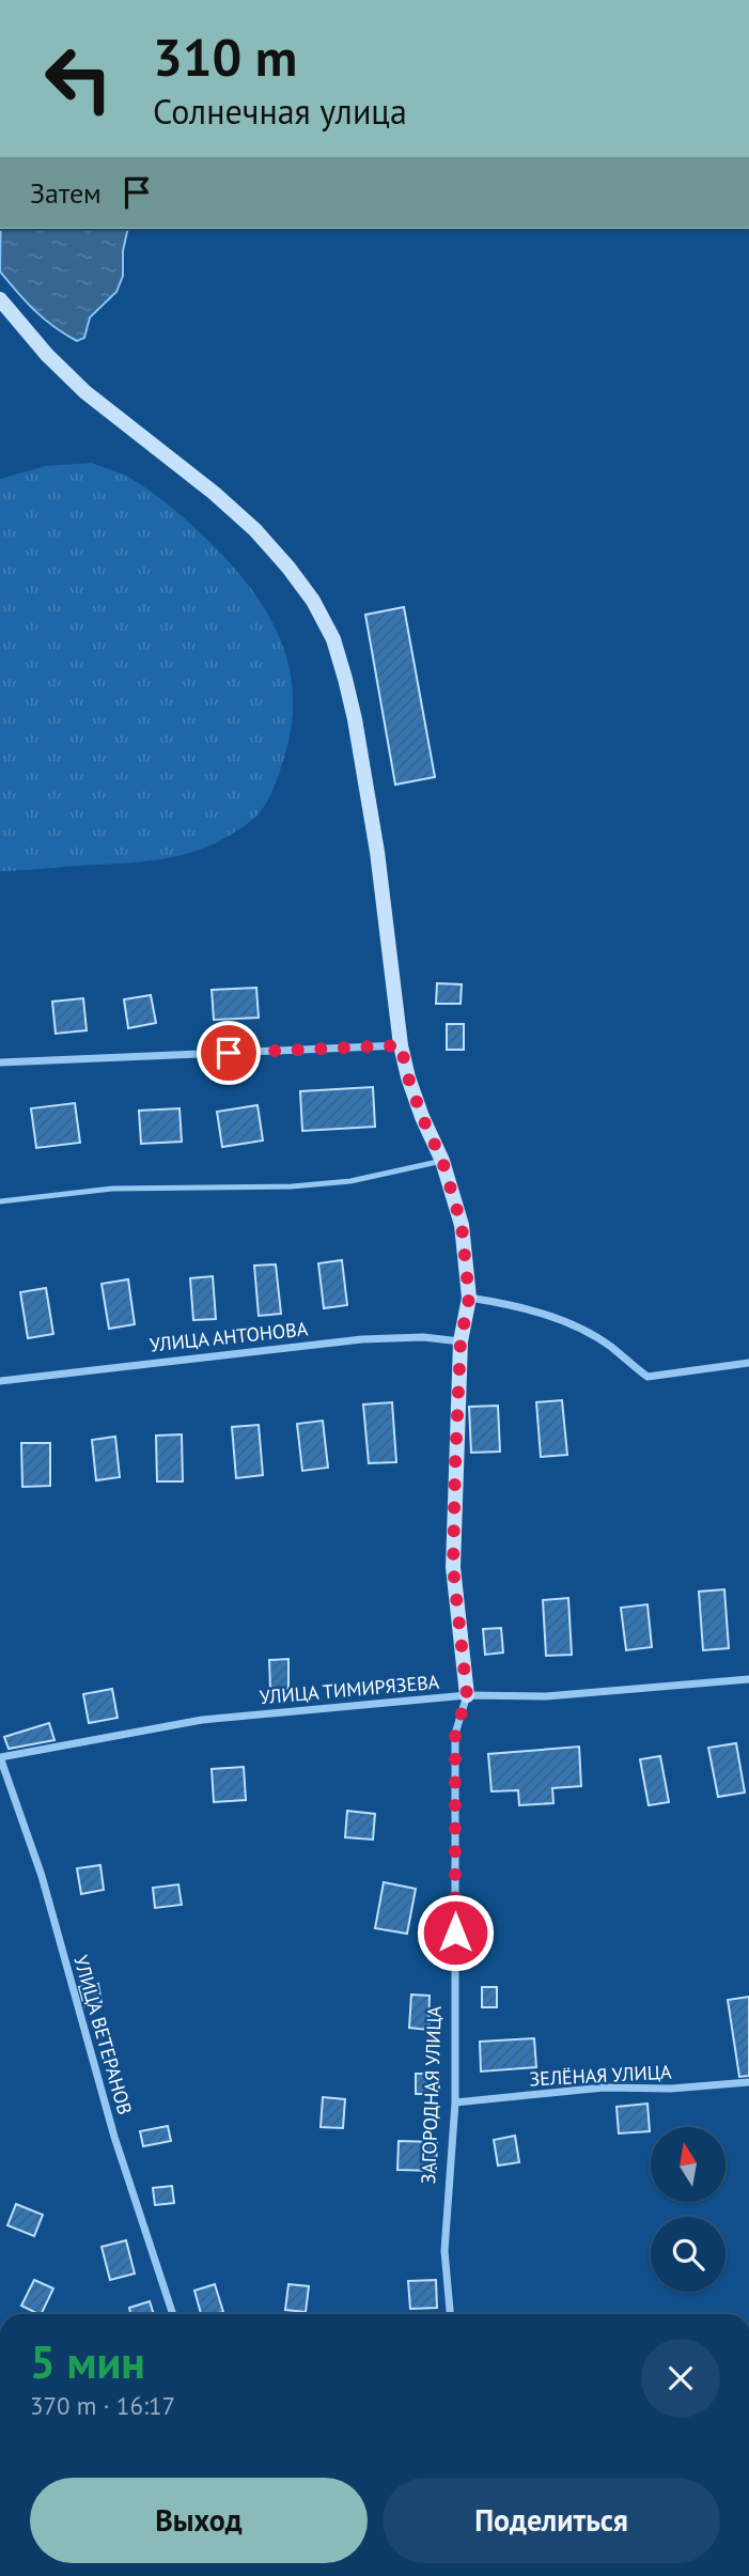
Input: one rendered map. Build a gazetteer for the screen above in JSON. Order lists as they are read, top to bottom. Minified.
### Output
{"streets":{"street":["УЛИЦА АНТОНОВА","УЛИЦА ТИМИРЯЗЕВА","УЛИЦА ВЕТЕРАНОВ","ЗЕЛЁНАЯ УЛИЦА","ЗАГОРОДНАЯ УЛИЦА"]},"crossings":[["УЛИЦА АНТОНОВА","ЗАГОРОДНАЯ УЛИЦА"],["УЛИЦА ТИМИРЯЗЕВА","УЛИЦА ВЕТЕРАНОВ"],["УЛИЦА ТИМИРЯЗЕВА","ЗАГОРОДНАЯ УЛИЦА"],["ЗЕЛЁНАЯ УЛИЦА","ЗАГОРОДНАЯ УЛИЦА"]],"north":"top","page":{"turn":["310 m","Солнечная улица"],"then":"Затем","heading":["5 мин","370 m · 16:17"],"buttons":["Выход","Поделиться"]}}
